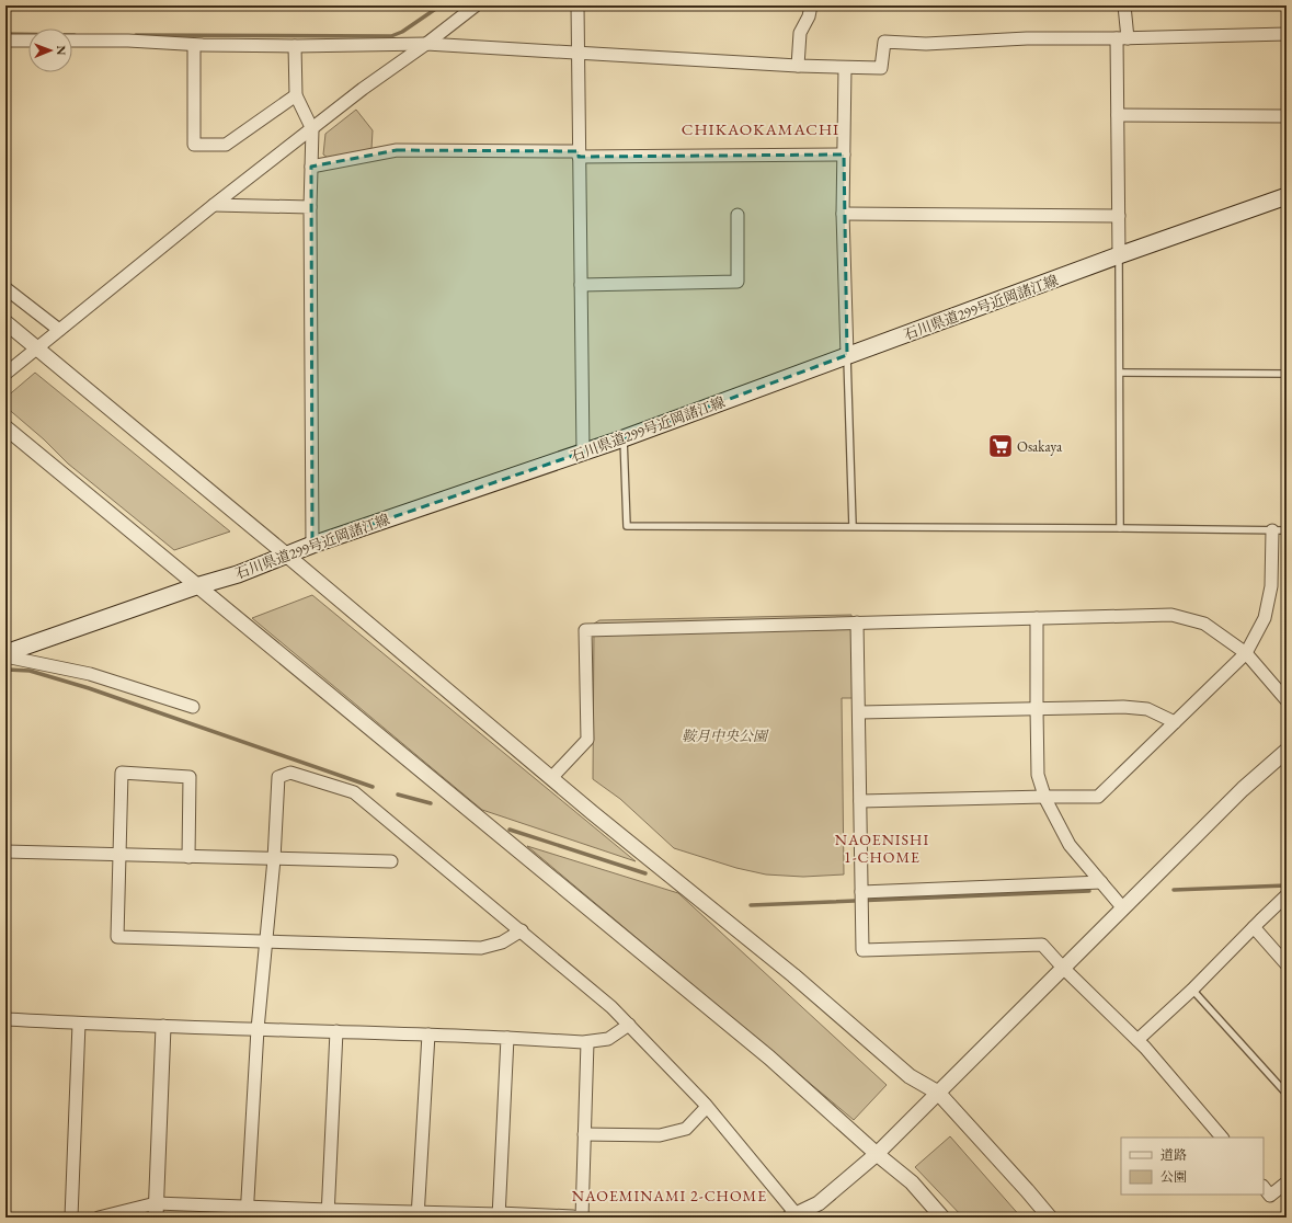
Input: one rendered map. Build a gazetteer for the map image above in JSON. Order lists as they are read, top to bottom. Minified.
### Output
{"streets":{"main road":["石川県道299号近岡諸江線"]},"districts":["CHIKAOKAMACHI","NAOENISHI 1-CHOME","NAOEMINAMI 2-CHOME"],"parks":["鞍月中央公園"],"places":{"supermarket":["Osakaya"]},"legend":["道路","公園"],"north":"right"}
